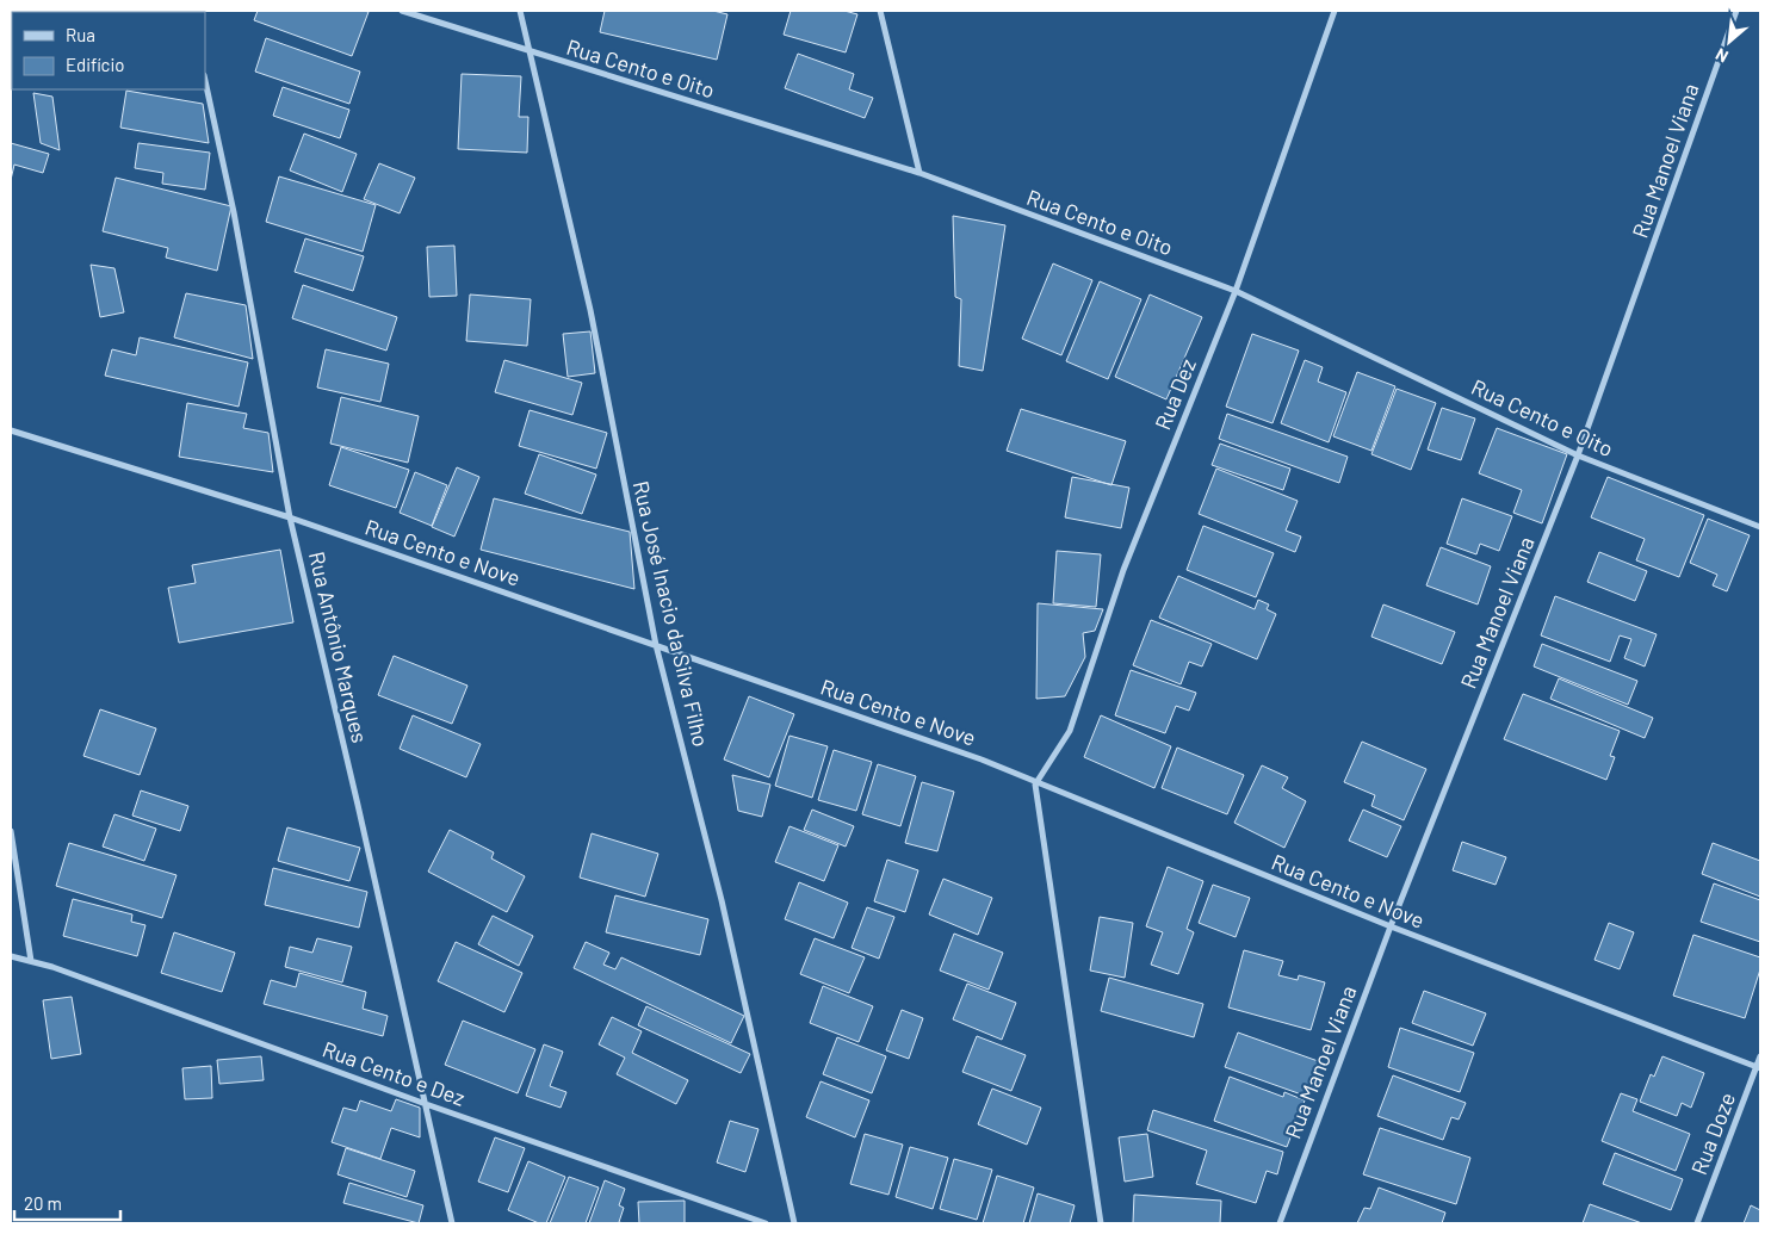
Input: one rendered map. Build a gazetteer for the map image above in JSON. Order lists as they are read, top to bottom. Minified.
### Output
{"streets":{"street":["Rua Cento e Oito","Rua Manoel Viana","Rua Dez","Rua Cento e Nove","Rua José Inacio da Silva Filho","Rua Antônio Marques","Rua Cento e Dez","Rua Doze"]},"crossings":[["Rua Cento e Oito","Rua Manoel Viana"],["Rua Cento e Oito","Rua Dez"],["Rua Cento e Oito","Rua José Inacio da Silva Filho"],["Rua Manoel Viana","Rua Cento e Nove"],["Rua Dez","Rua Cento e Nove"],["Rua Cento e Nove","Rua José Inacio da Silva Filho"],["Rua Cento e Nove","Rua Antônio Marques"],["Rua Cento e Nove","Rua Doze"],["Rua Antônio Marques","Rua Cento e Dez"]],"legend":["Rua","Edifício"],"scale_bar":"20 m","north":"bottom left"}
